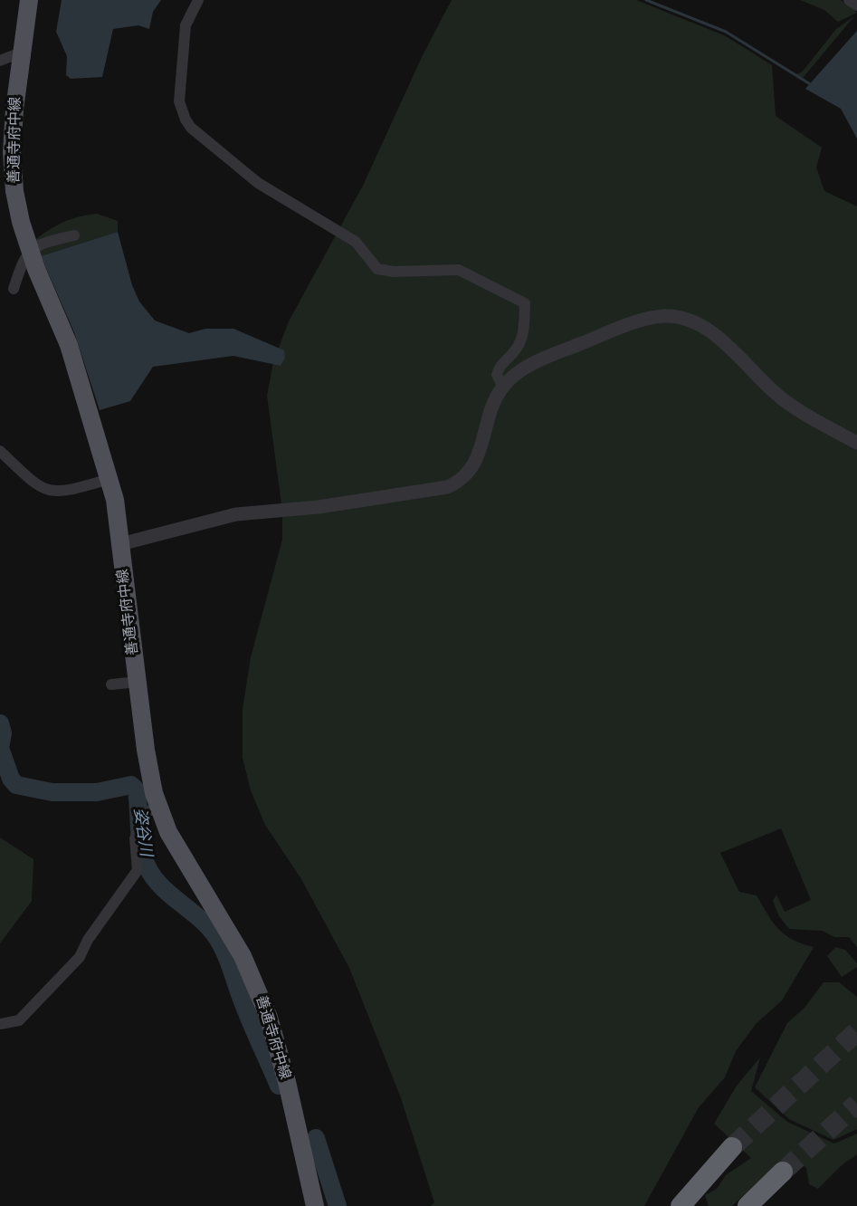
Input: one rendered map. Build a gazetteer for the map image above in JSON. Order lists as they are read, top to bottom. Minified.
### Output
{"streets":{"main road":["善通寺府中線"]},"water":["姿谷川"]}
